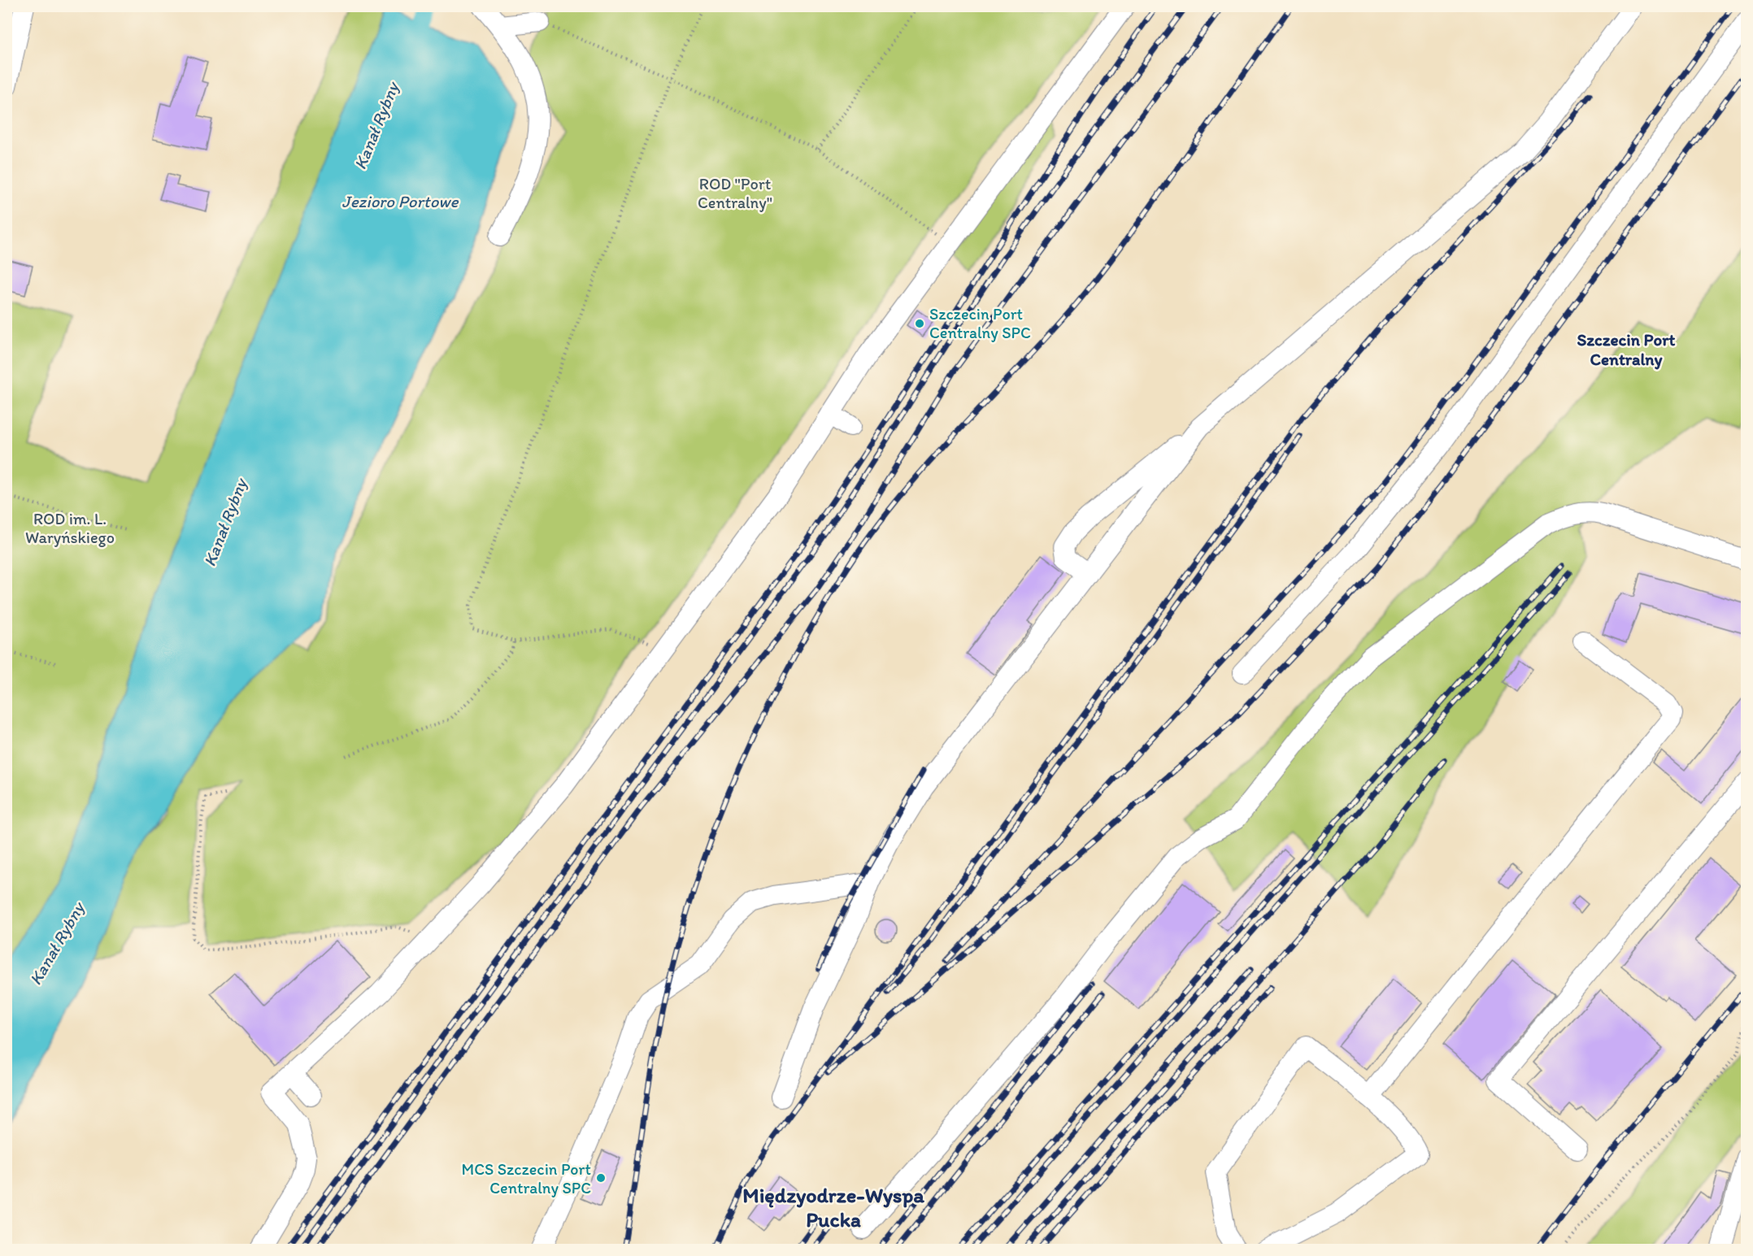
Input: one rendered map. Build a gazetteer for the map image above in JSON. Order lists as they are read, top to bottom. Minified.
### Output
{"districts":["Szczecin Port Centralny","Międzyodrze-Wyspa Pucka"],"water":["Kanał Rybny","Jezioro Portowe"],"parks":["ROD \"Port Centralny\"","ROD im. L. Waryńskiego"],"places":["Szczecin Port Centralny SPC","MCS Szczecin Port Centralny SPC"]}
